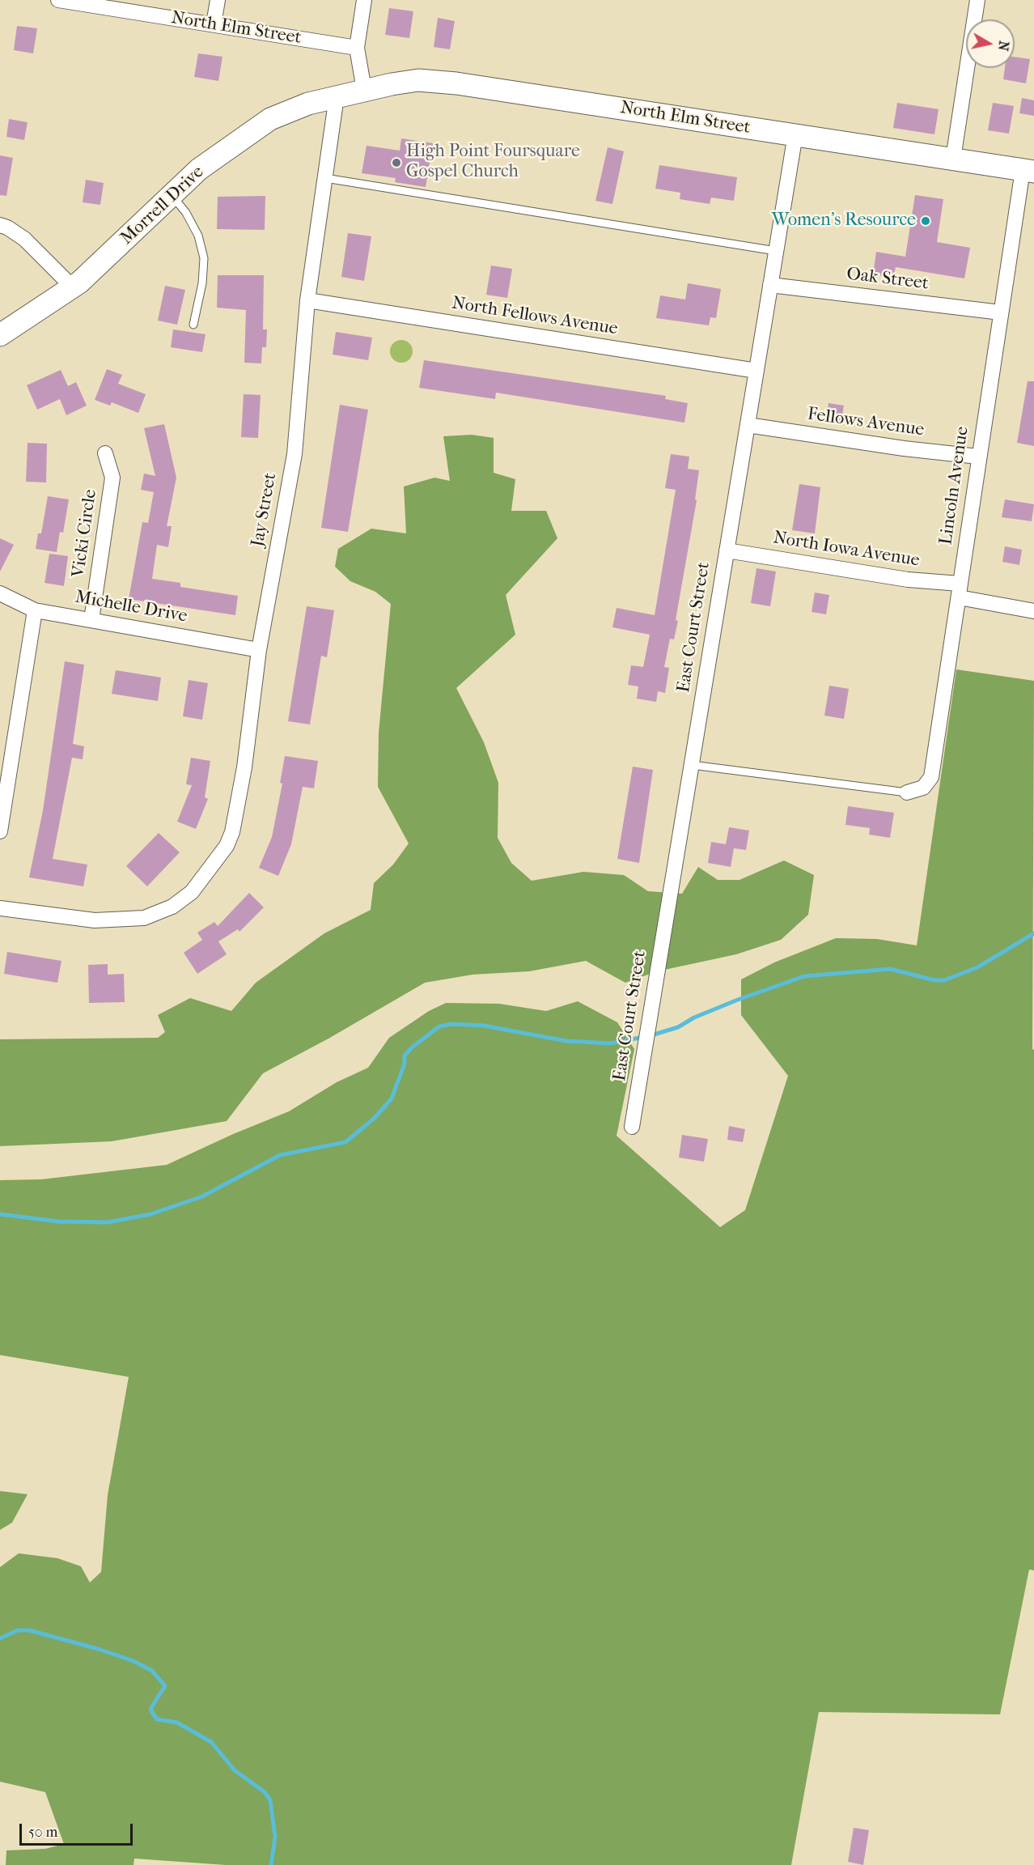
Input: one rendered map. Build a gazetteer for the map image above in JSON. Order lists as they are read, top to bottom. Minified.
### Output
{"streets":{"main road":["North Elm Street","Morrell Drive"],"street":["Oak Street","North Fellows Avenue","Fellows Avenue","Lincoln Avenue","Jay Street","Vicki Circle","North Iowa Avenue","Michelle Drive","East Court Street"]},"crossings":[["North Elm Street","Morrell Drive"],["North Elm Street","Lincoln Avenue"],["North Elm Street","Jay Street"],["North Elm Street","East Court Street"],["Morrell Drive","Jay Street"],["Oak Street","Lincoln Avenue"],["Oak Street","East Court Street"],["North Fellows Avenue","Jay Street"],["North Fellows Avenue","East Court Street"],["Fellows Avenue","Lincoln Avenue"],["Fellows Avenue","East Court Street"],["Lincoln Avenue","North Iowa Avenue"],["Jay Street","Michelle Drive"],["Vicki Circle","Michelle Drive"],["North Iowa Avenue","East Court Street"]],"places":["High Point Foursquare Gospel Church","Women's Resource"],"scale_bar":"50 m","north":"right"}
